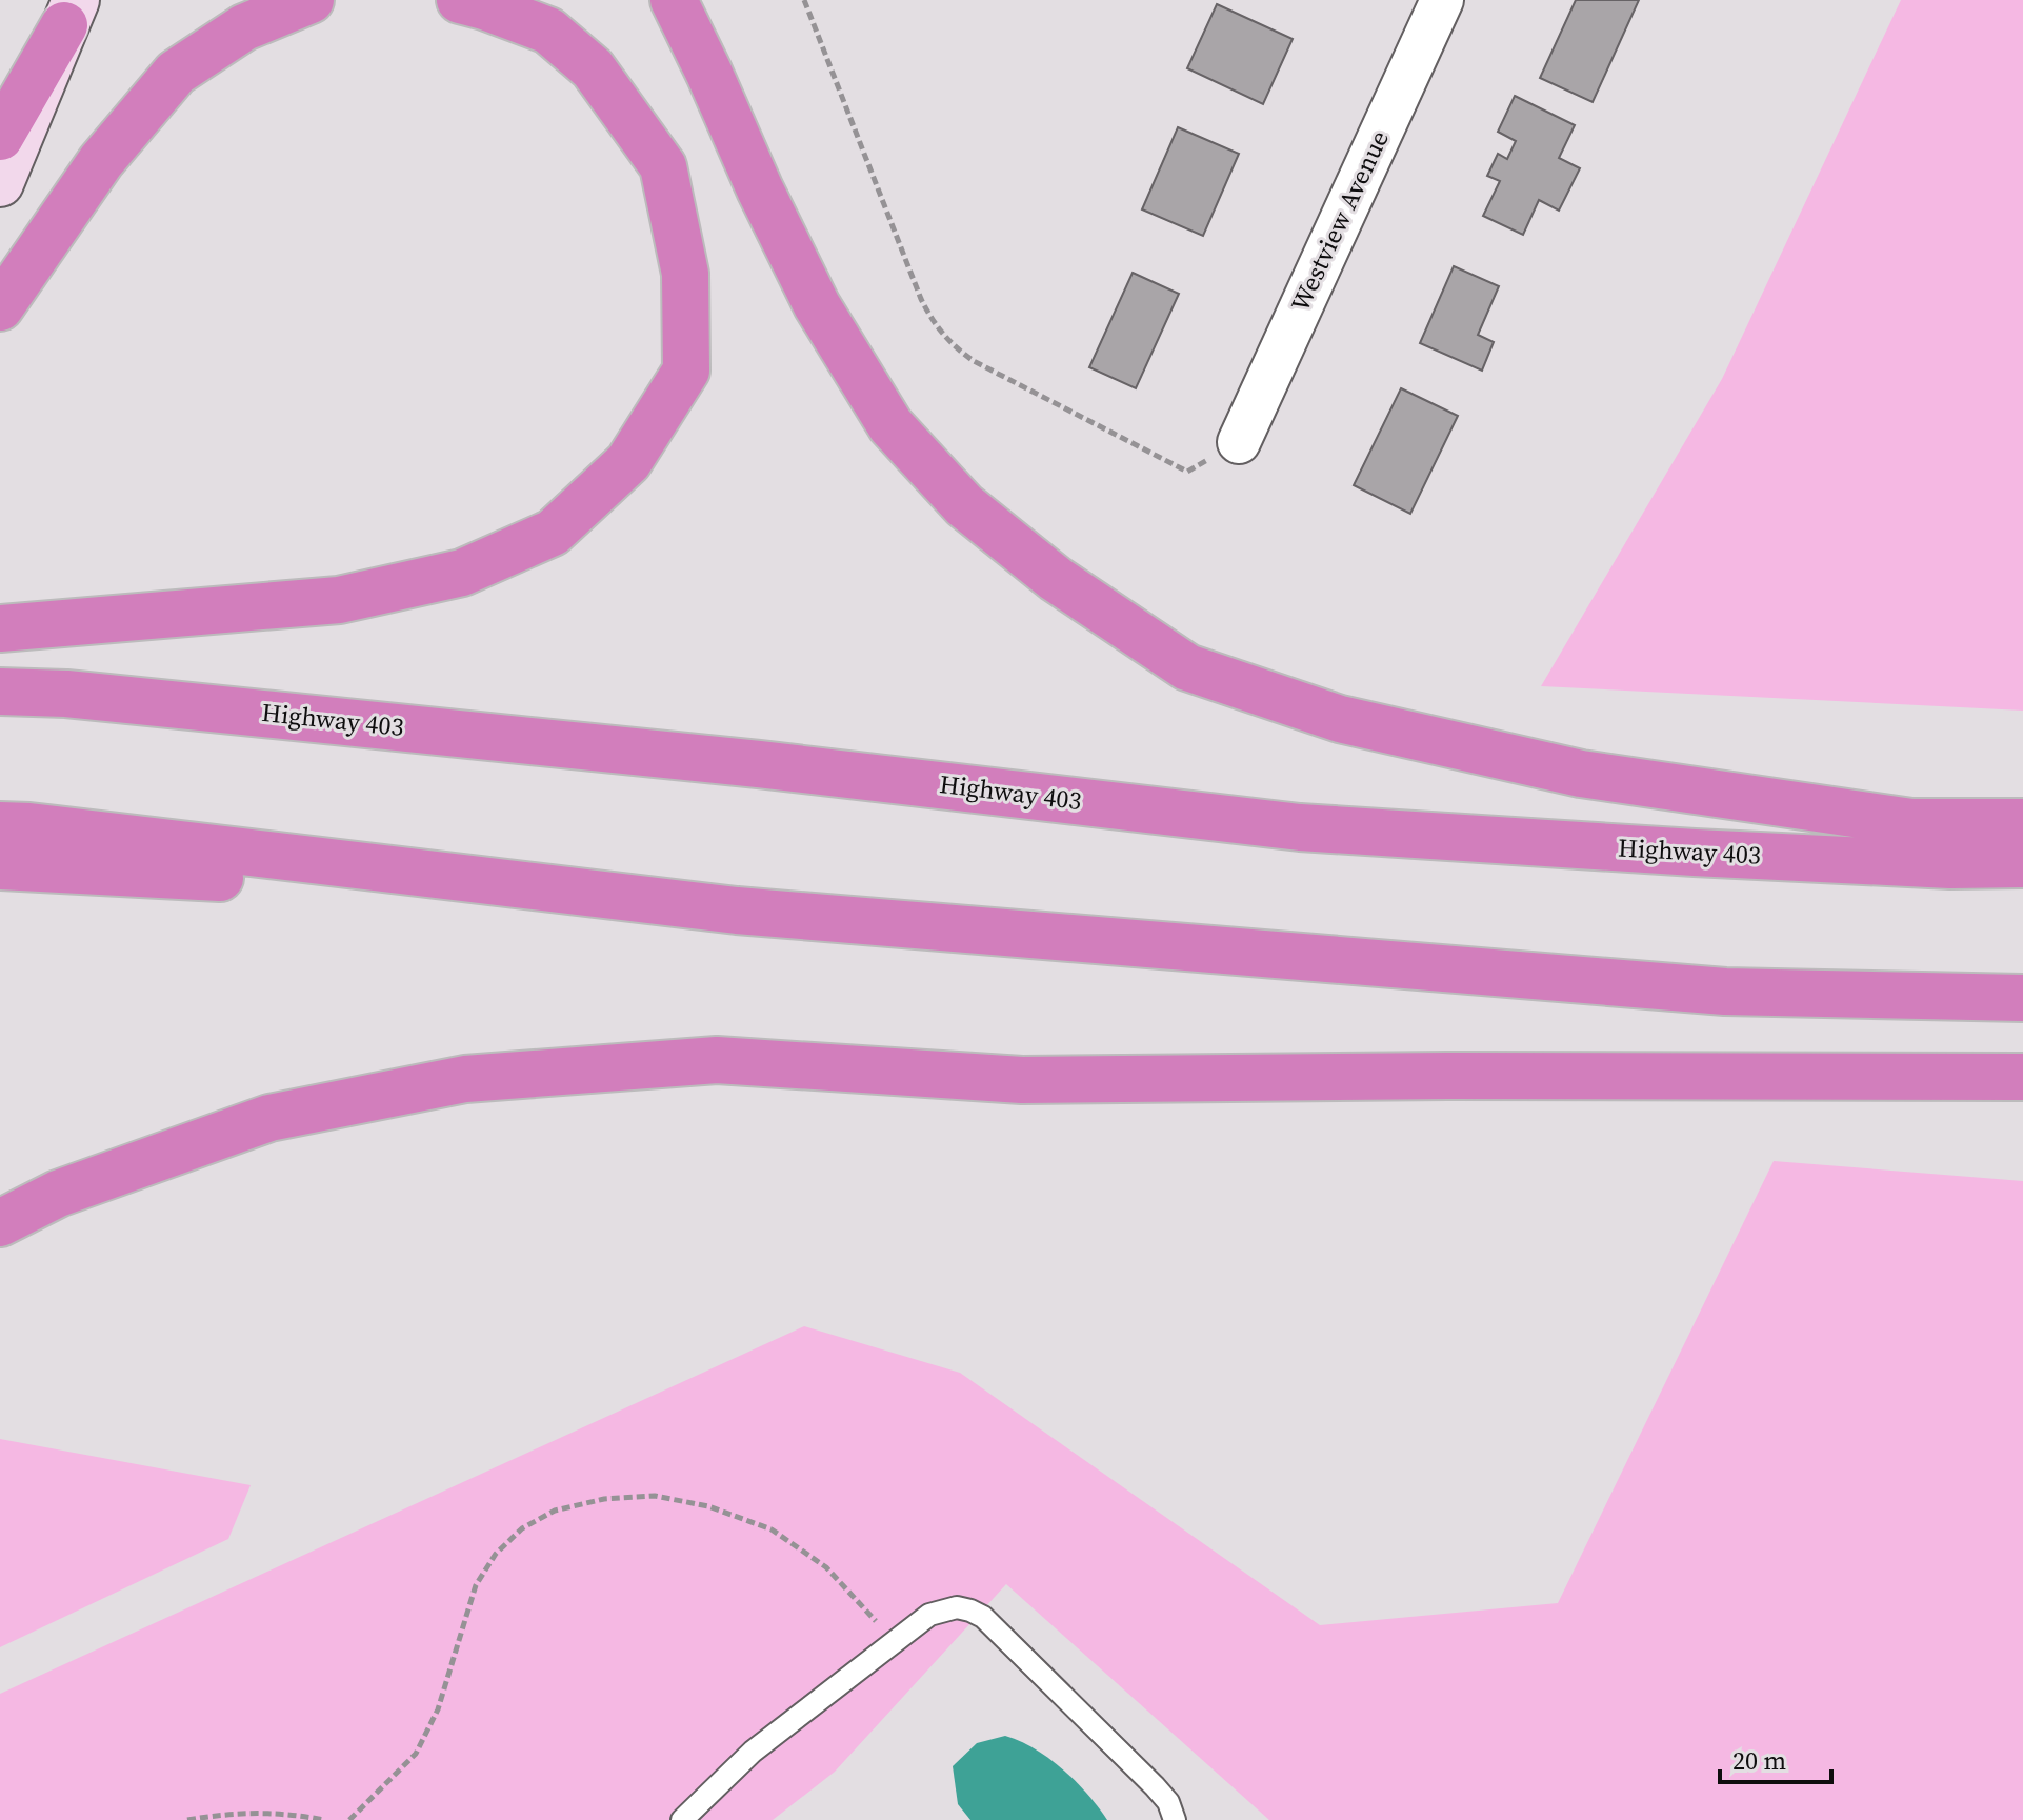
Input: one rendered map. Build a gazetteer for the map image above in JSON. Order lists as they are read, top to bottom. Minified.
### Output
{"streets":{"highway":["Highway 403"],"street":["Westview Avenue"]},"scale_bar":"20 m"}
